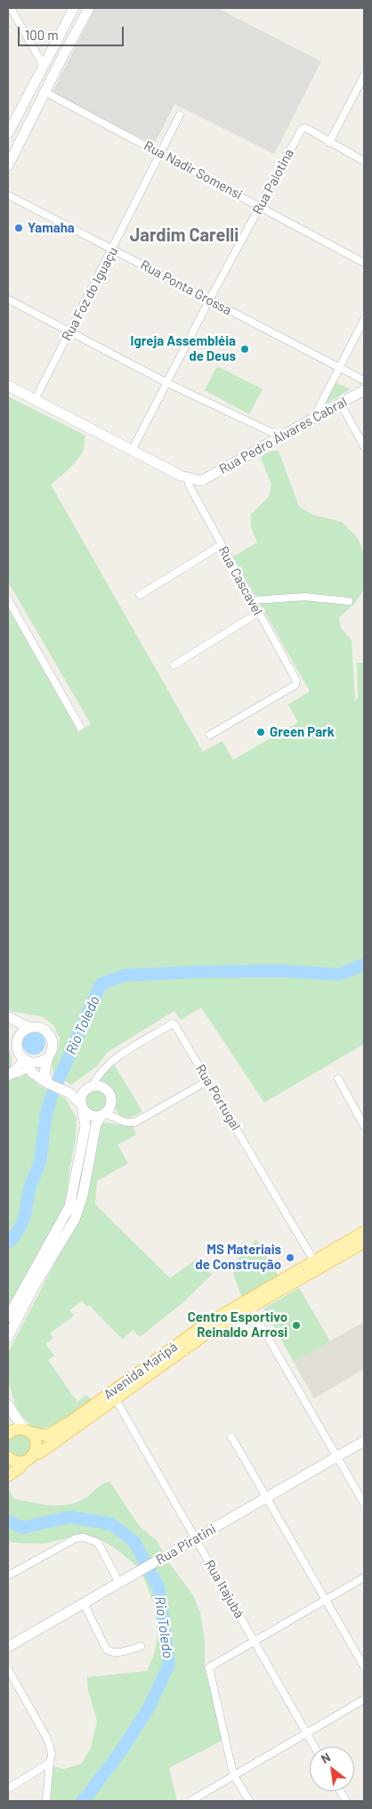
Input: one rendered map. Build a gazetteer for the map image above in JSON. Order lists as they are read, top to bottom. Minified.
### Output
{"streets":{"main road":["Avenida Maripá"],"street":["Rua Nadir Somensi","Rua Palotina","Rua Ponta Grossa","Rua Foz do Iguaçu","Rua Pedro Álvares Cabral","Rua Cascavel","Rua Portugal","Rua Piratini","Rua Itajubá"]},"crossings":[["Rua Nadir Somensi","Rua Palotina"],["Rua Nadir Somensi","Rua Foz do Iguaçu"],["Rua Palotina","Rua Ponta Grossa"],["Rua Ponta Grossa","Rua Foz do Iguaçu"],["Rua Pedro Álvares Cabral","Rua Cascavel"],["Rua Portugal","Avenida Maripá"],["Avenida Maripá","Rua Itajubá"],["Rua Piratini","Rua Itajubá"]],"districts":["Jardim Carelli"],"water":["Rio Toledo"],"places":["Yamaha","Igreja Assembléia de Deus","Green Park","MS Materiais de Construção","Centro Esportivo Reinaldo Arrosi"],"scale_bar":"100 m","north":"top left"}
